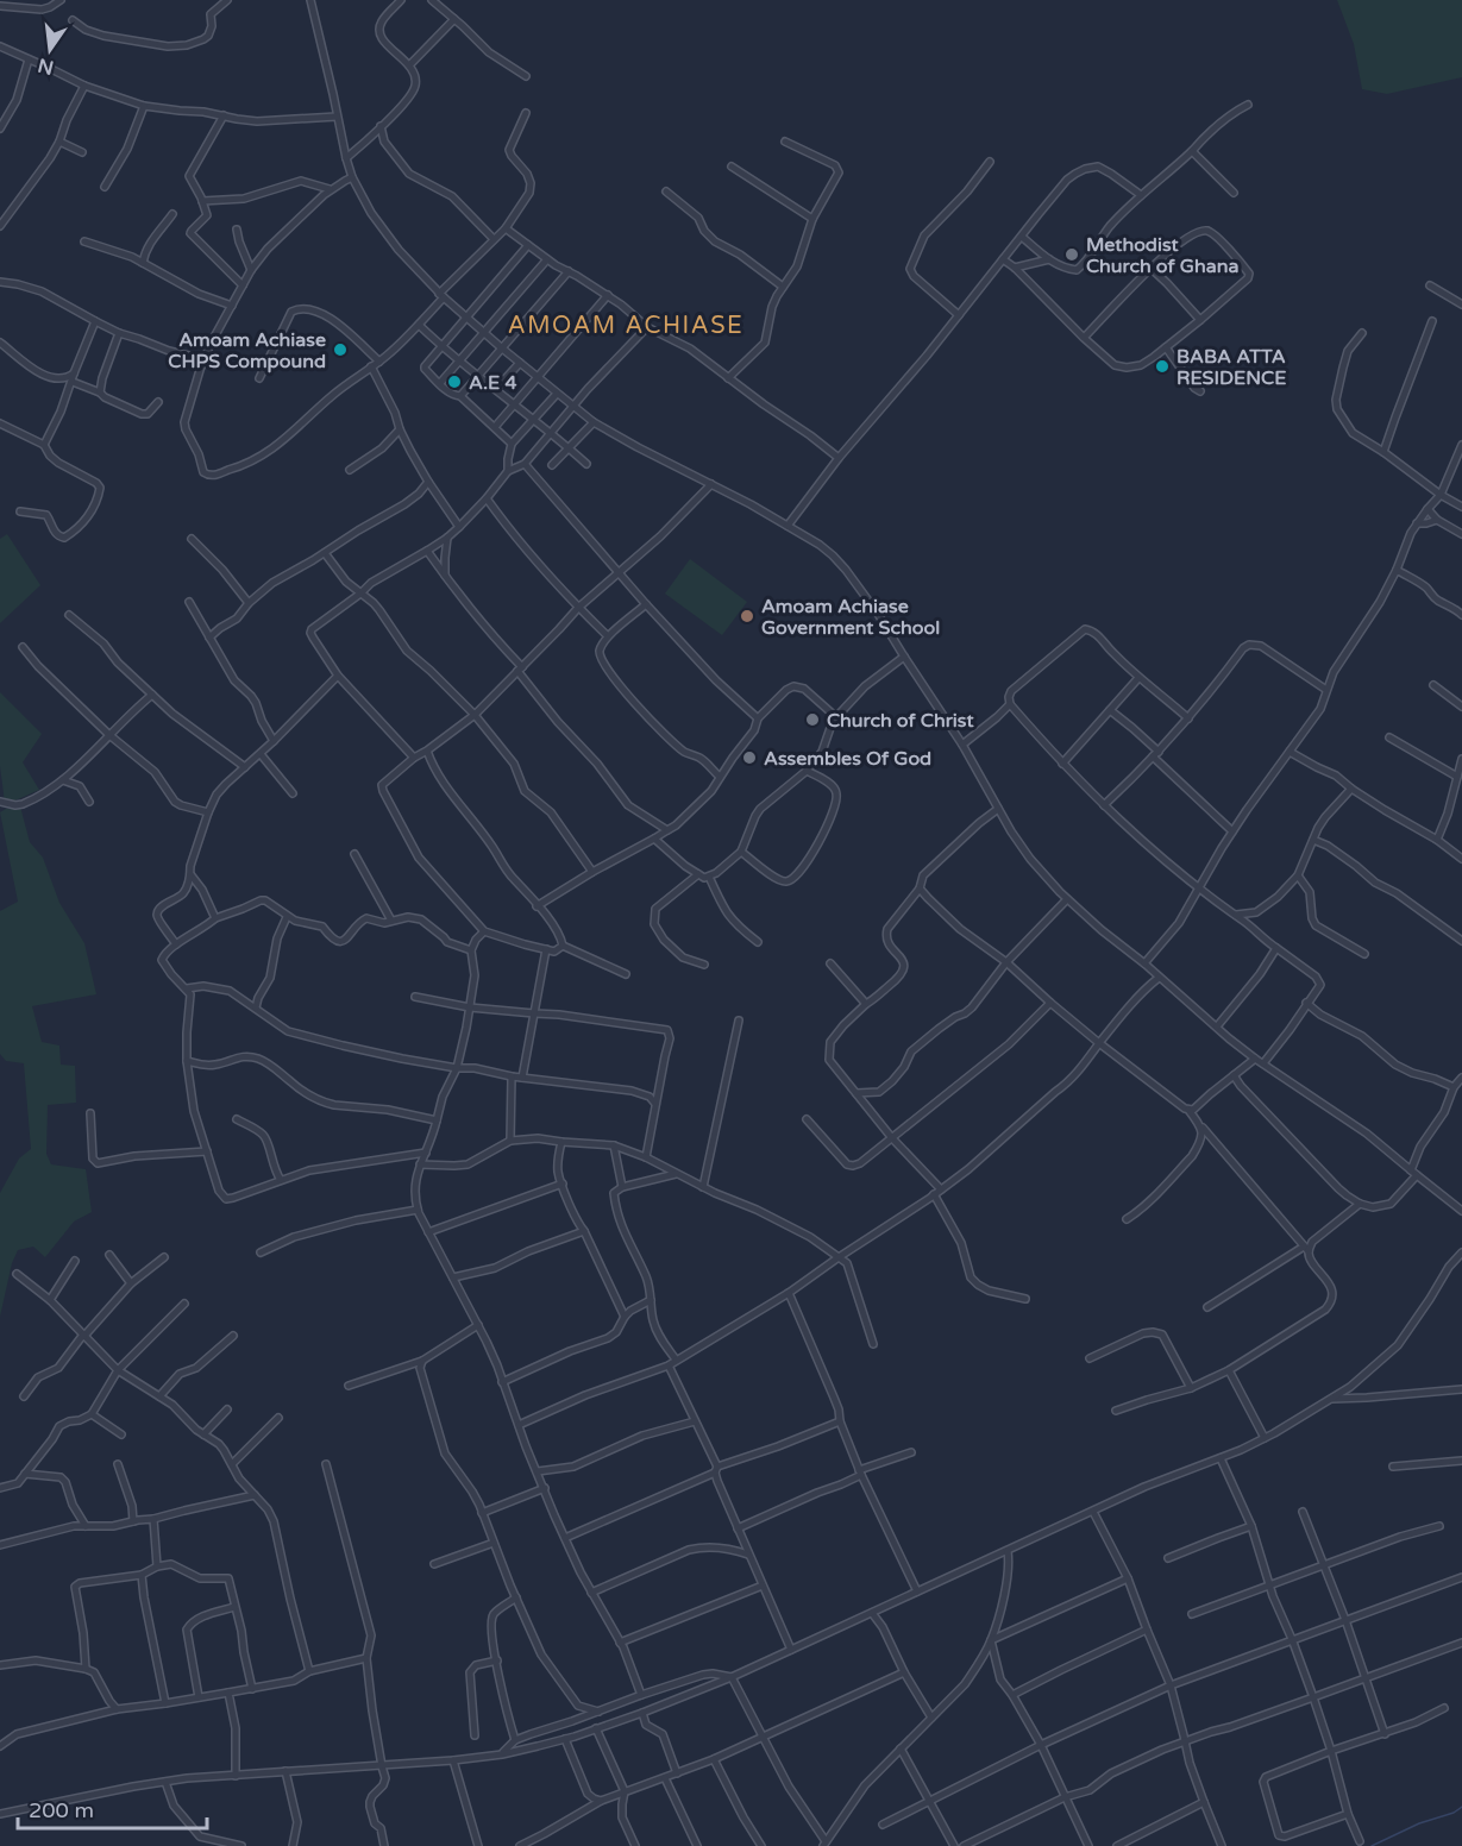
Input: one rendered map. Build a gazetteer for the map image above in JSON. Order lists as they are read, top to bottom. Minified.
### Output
{"districts":["AMOAM ACHIASE"],"places":["Methodist Church of Ghana","Amoam Achiase CHPS Compound","BABA ATTA RESIDENCE","A.E 4","Amoam Achiase Government School","Church of Christ","Assembles Of God"],"scale_bar":"200 m","north":"bottom"}
